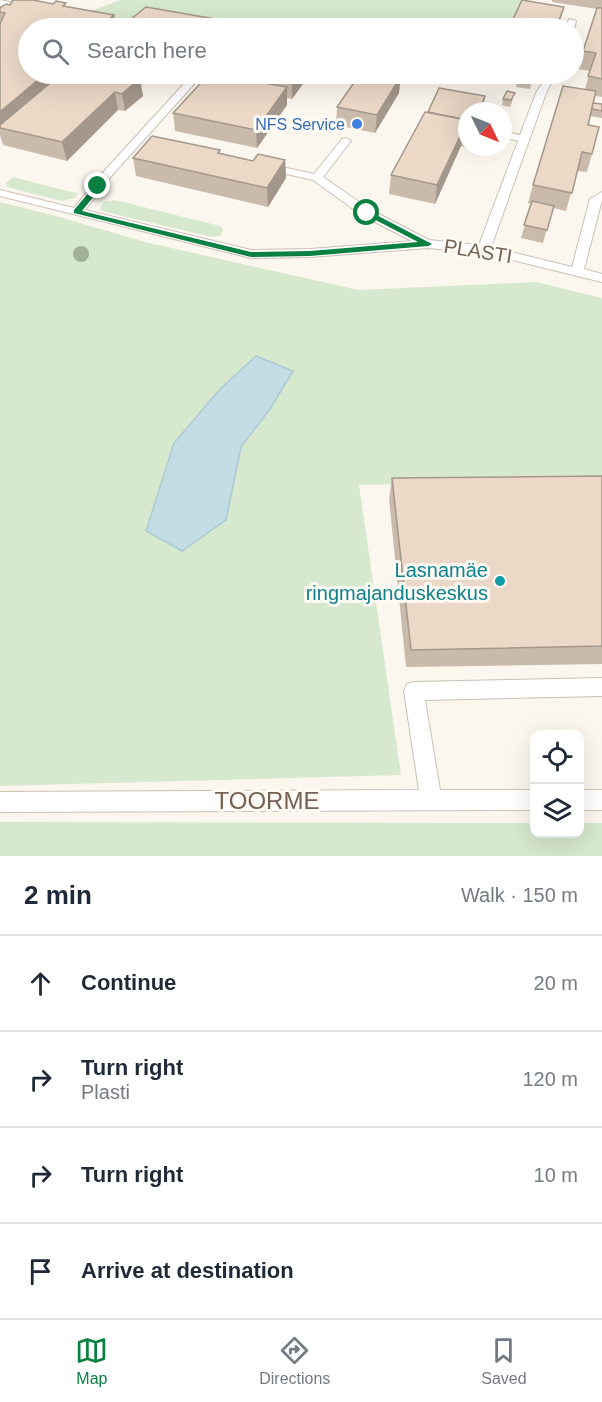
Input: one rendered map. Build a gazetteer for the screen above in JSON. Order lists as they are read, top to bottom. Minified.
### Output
{"streets":{"lane":["PLASTI","TOORME"]},"places":["NFS Service","Lasnamäe ringmajanduskeskus"],"north":"bottom right","page":{"search":"Search here","heading":["2 min","Walk · 150 m"],"list":[["Continue","20 m"],["Turn right","Plasti","120 m"],["Turn right","10 m"],"Arrive at destination"],"nav":["Map","Directions","Saved"]}}
